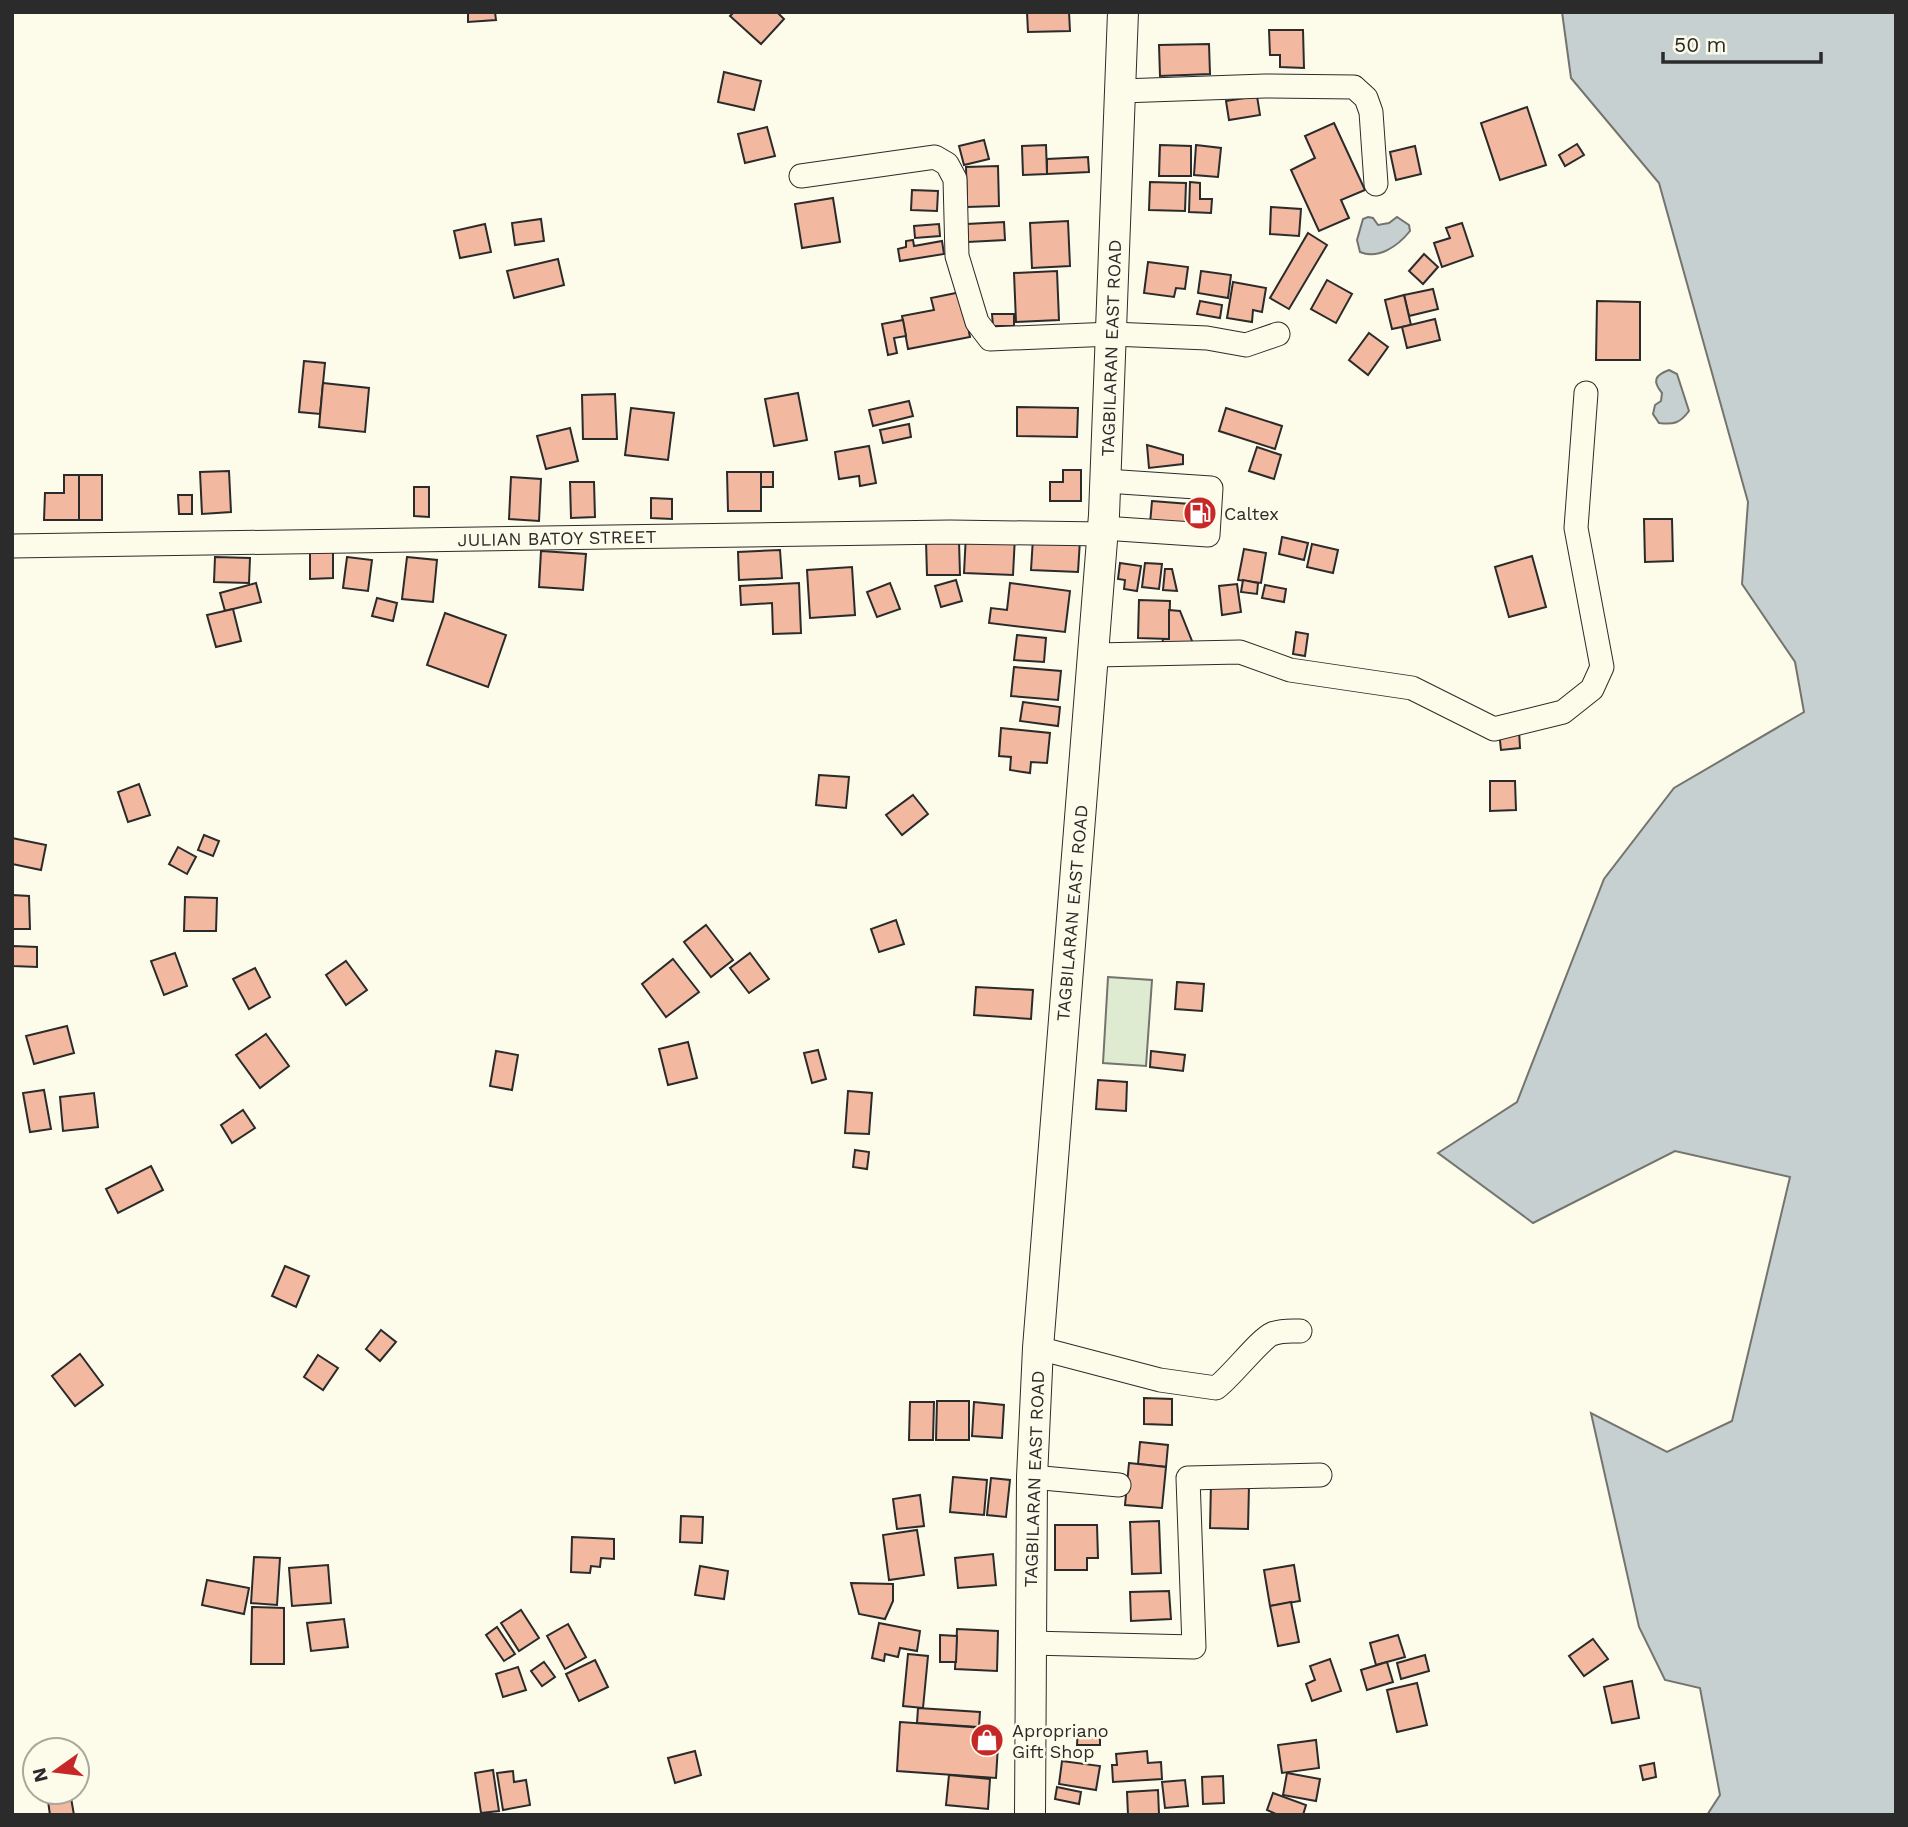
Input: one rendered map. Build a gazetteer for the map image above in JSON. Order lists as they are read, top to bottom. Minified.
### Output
{"streets":{"main road":["TAGBILARAN EAST ROAD"],"street":["JULIAN BATOY STREET"]},"crossings":[["TAGBILARAN EAST ROAD","JULIAN BATOY STREET"]],"places":{"fuel station":["Caltex"],"shop":["Apropriano Gift Shop"]},"scale_bar":"50 m","north":"left"}
